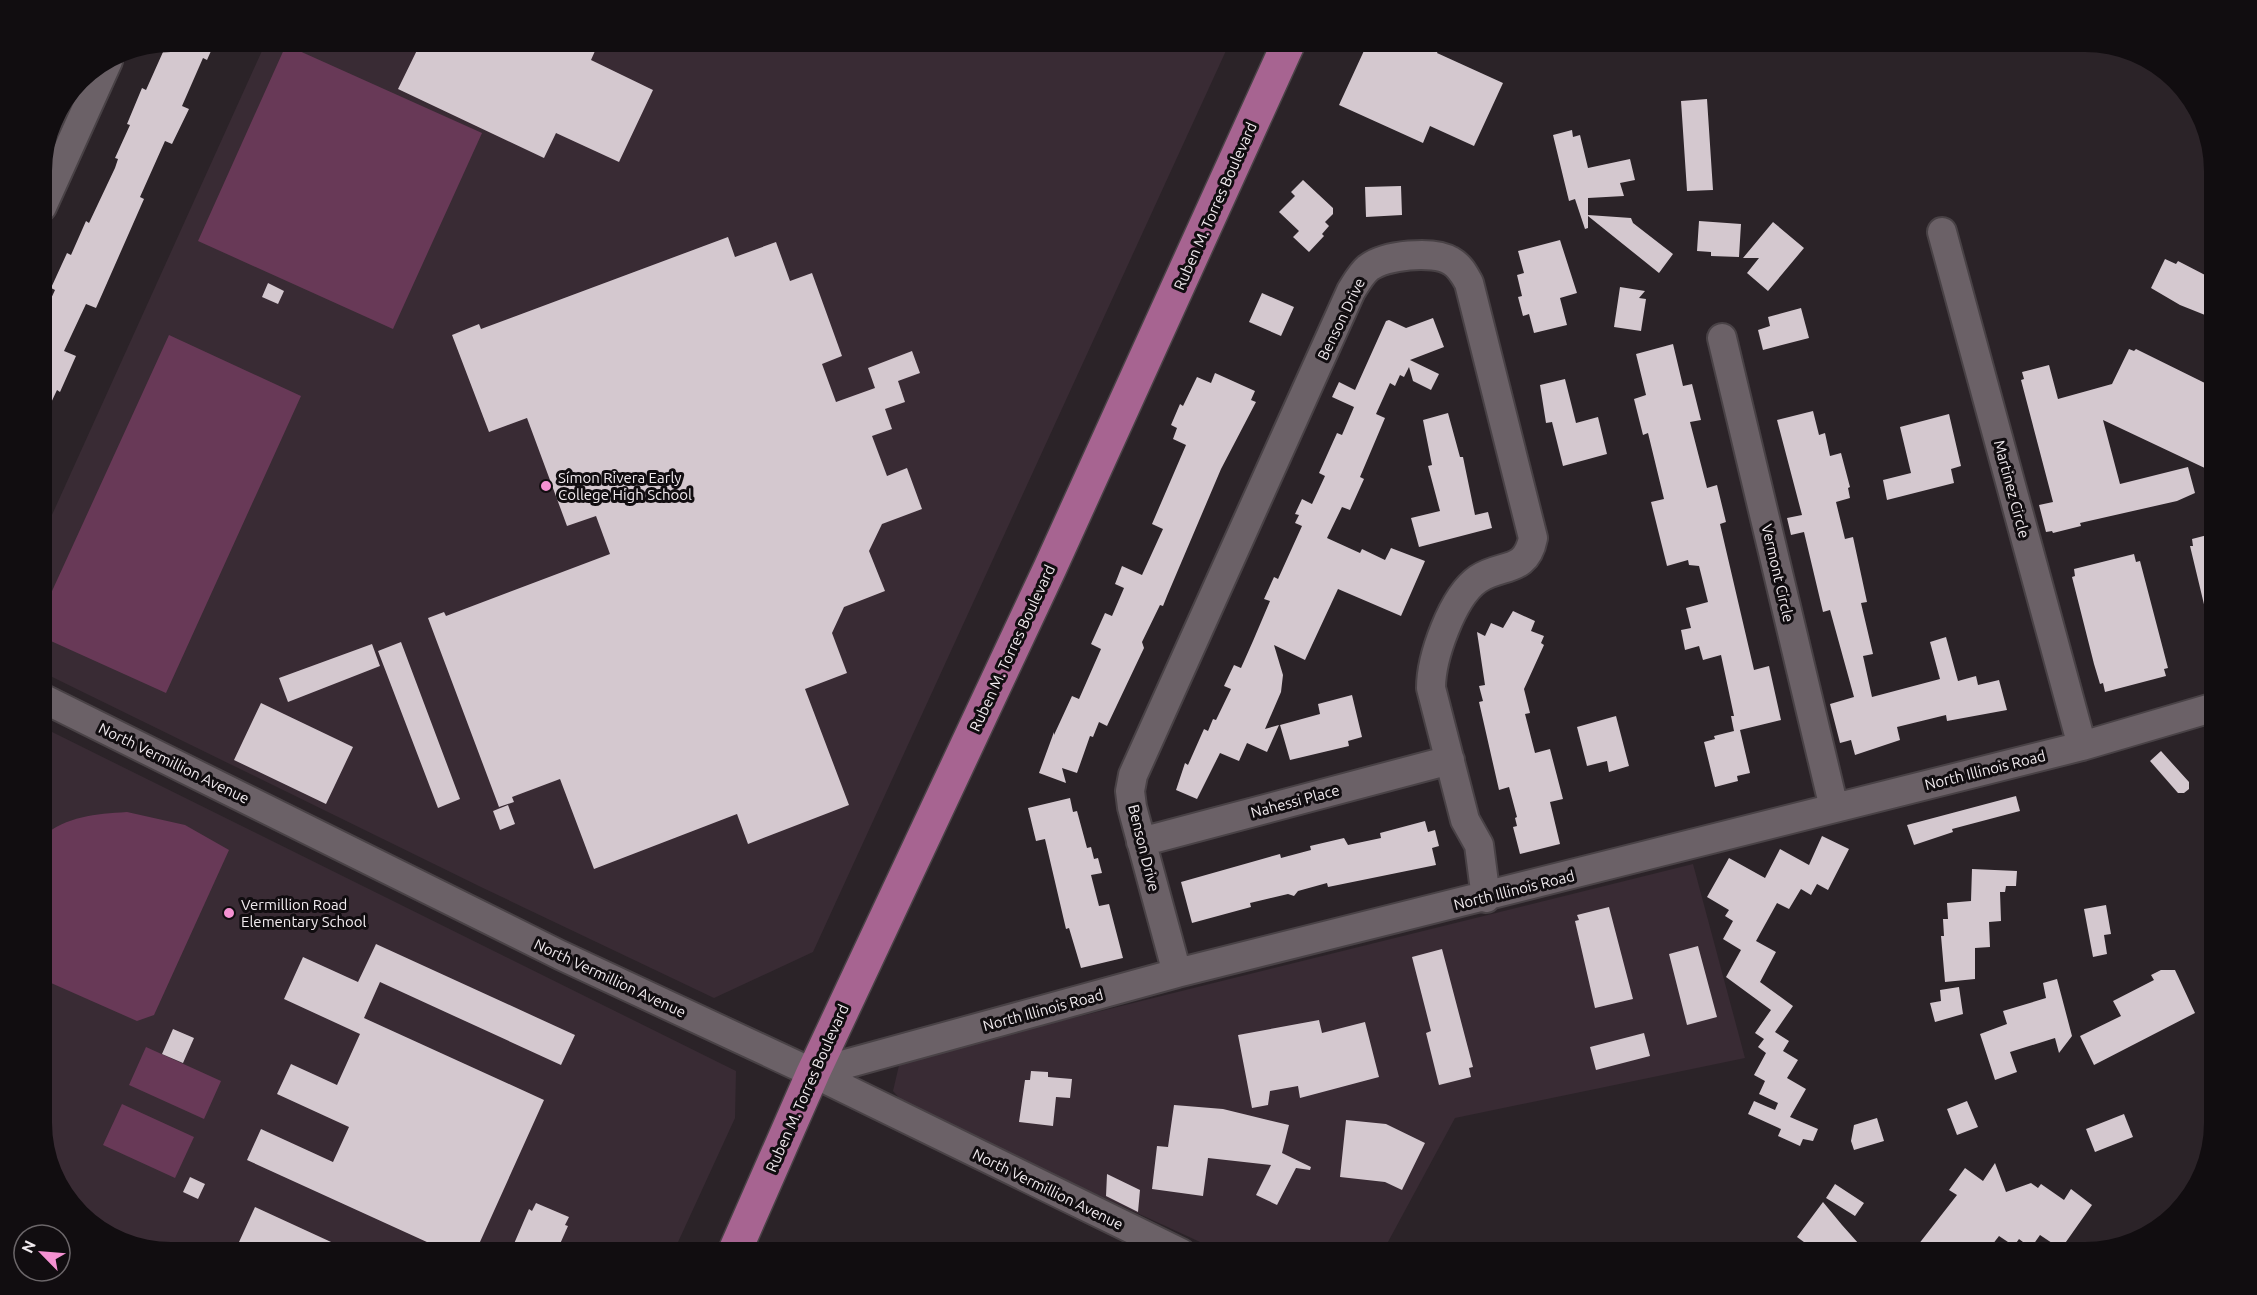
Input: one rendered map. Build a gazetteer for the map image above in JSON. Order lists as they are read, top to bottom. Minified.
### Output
{"streets":{"main road":["Ruben M. Torres Boulevard"],"street":["Benson Drive","Martinez Circle","Vermont Circle","North Vermillion Avenue","North Illinois Road","Nahessi Place"]},"crossings":[["Ruben M. Torres Boulevard","North Vermillion Avenue"],["Ruben M. Torres Boulevard","North Illinois Road"],["Benson Drive","North Illinois Road"],["Benson Drive","Nahessi Place"],["Martinez Circle","North Illinois Road"],["Vermont Circle","North Illinois Road"],["North Vermillion Avenue","North Illinois Road"]],"places":["Símon Rivera Early College High School","Vermillion Road Elementary School"],"north":"top left"}
